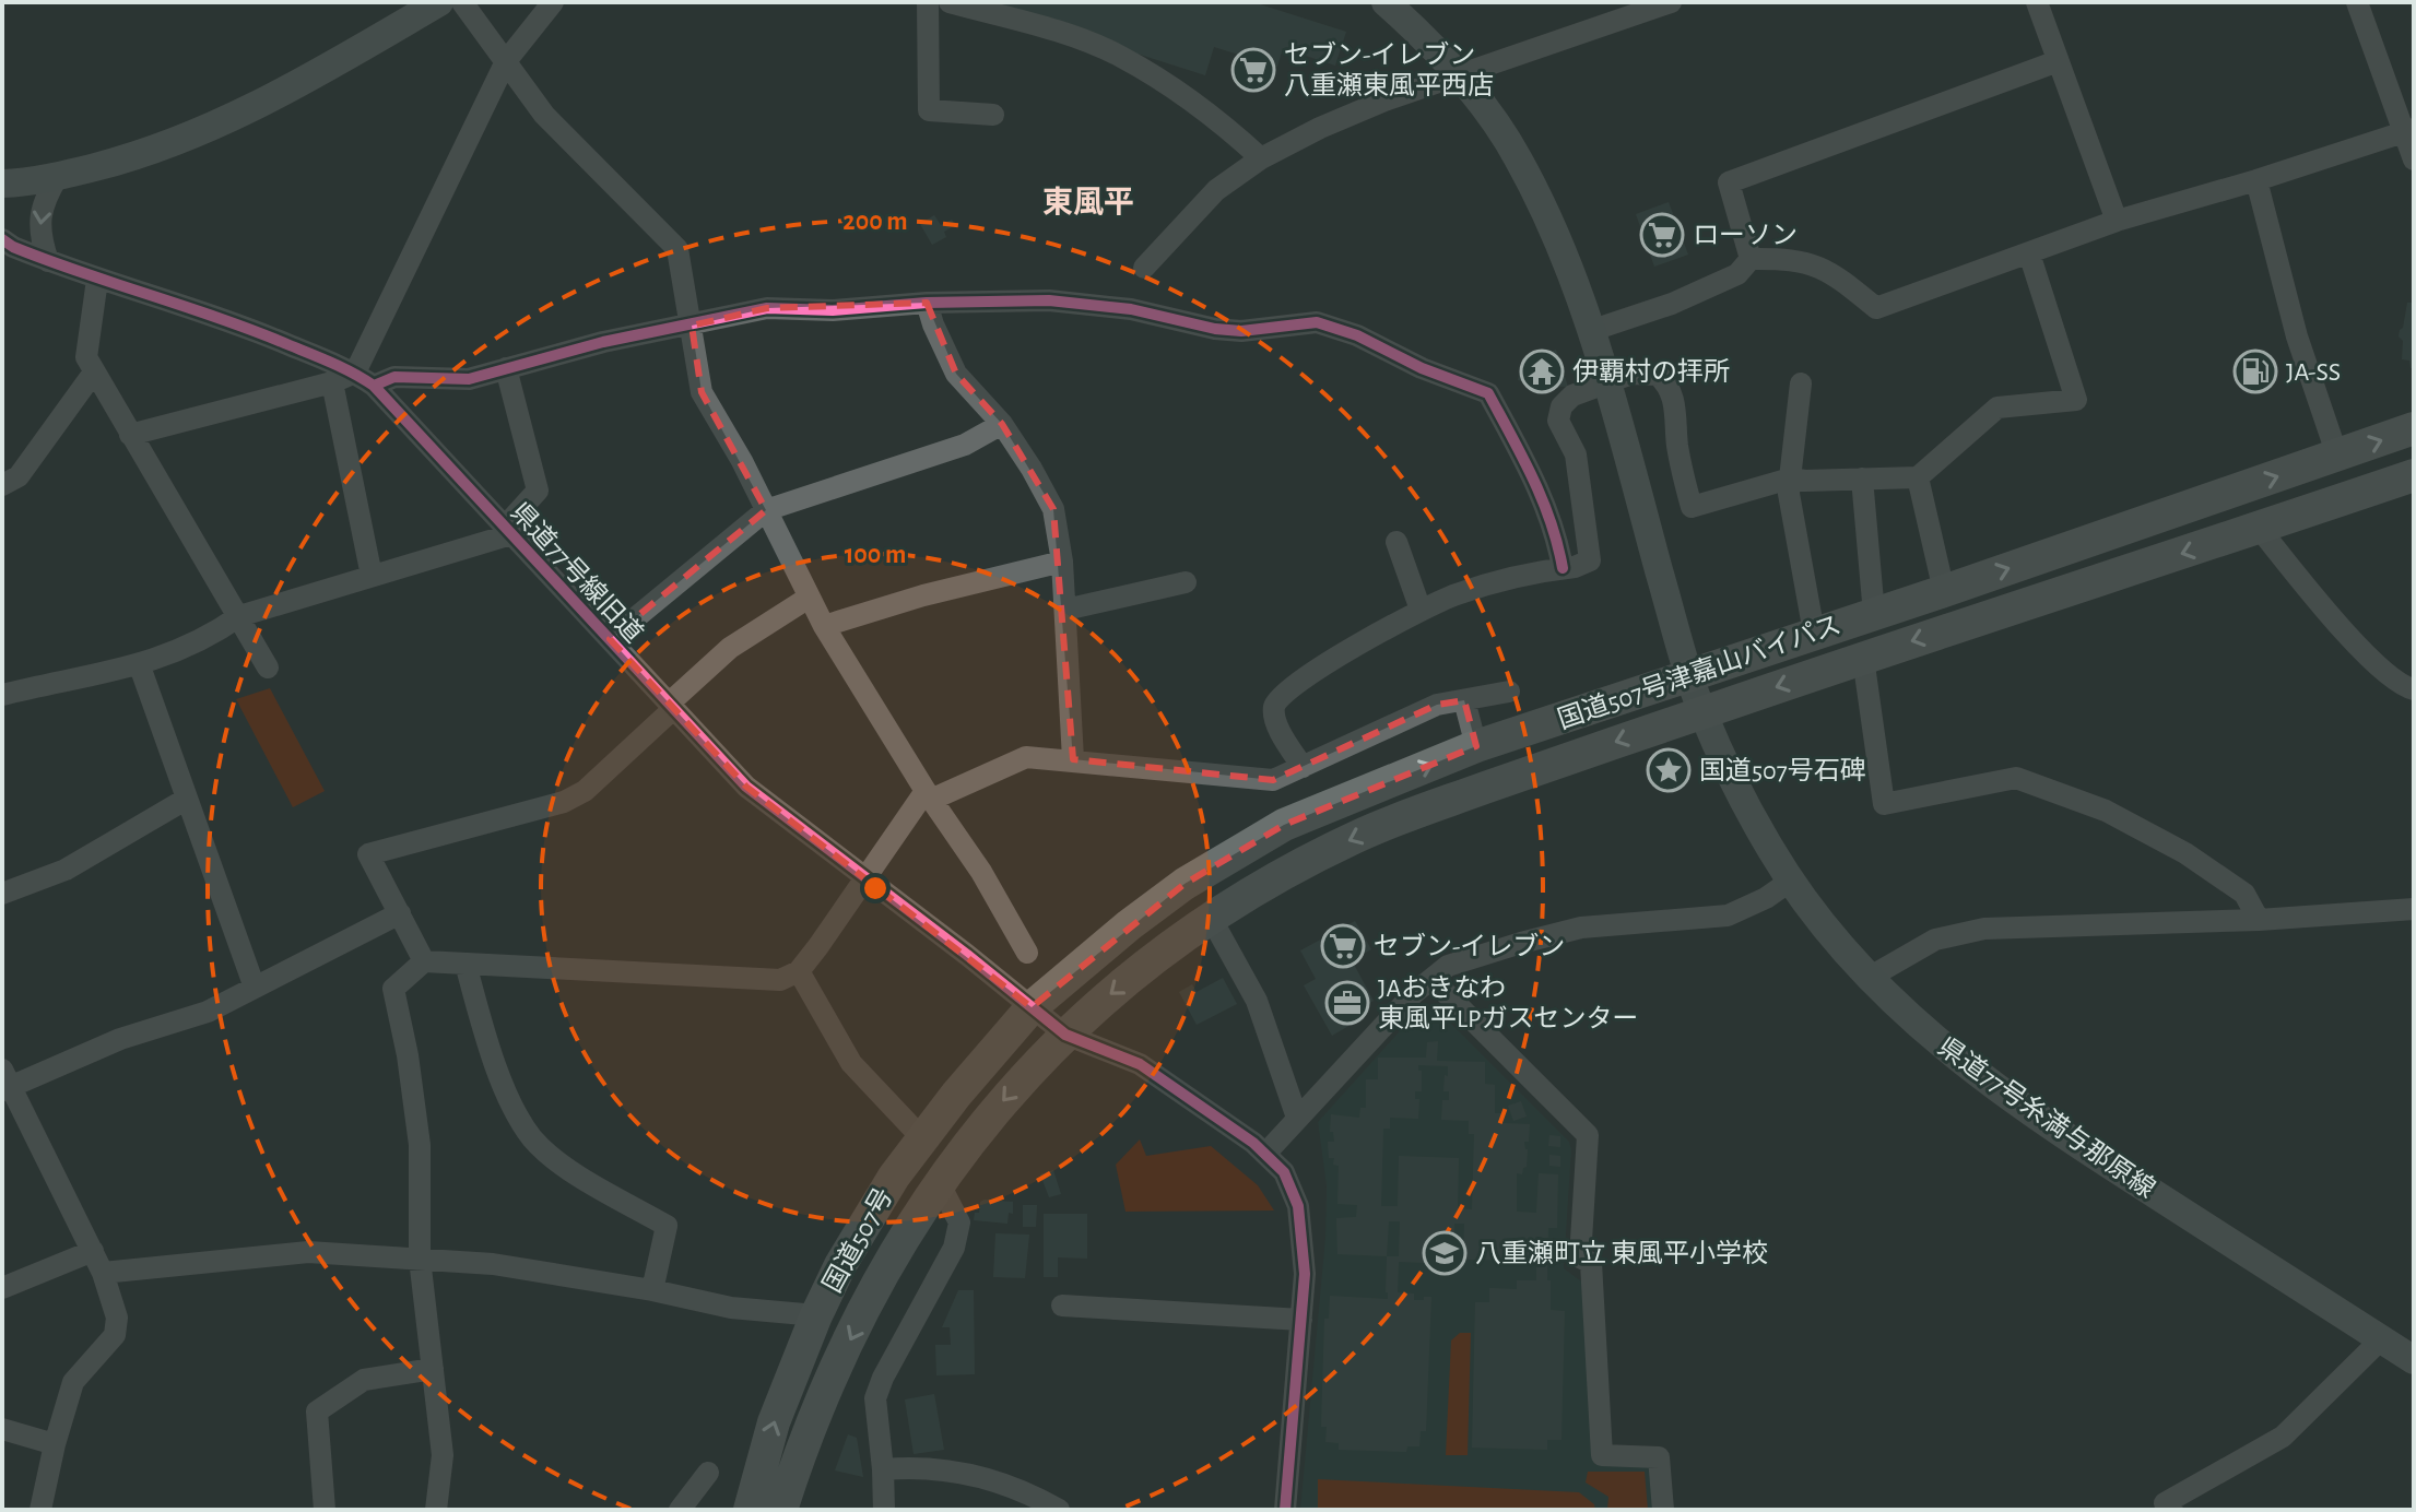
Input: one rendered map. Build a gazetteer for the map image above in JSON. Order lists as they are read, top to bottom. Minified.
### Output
{"streets":{"highway":["国道507号津嘉山バイパス","国道507号"],"main road":["県道77号糸満与那原線"],"street":["県道77号線旧道"]},"crossings":[["県道77号線旧道","国道507号津嘉山バイパス"],["県道77号線旧道","国道507号"],["国道507号津嘉山バイパス","県道77号糸満与那原線"],["国道507号津嘉山バイパス","国道507号"]],"districts":["東風平"],"places":{"supermarket":["セブン-イレブン 八重瀬東風平西店","ローソン","セブン-イレブン"],"temple":["伊覇村の拝所"],"fuel station":["JA-SS"],"place":["国道507号石碑"],"office":["JAおきなわ 東風平LPガスセンター"],"school or university":["八重瀬町立 東風平小学校"]},"rings":["200 m","100 m"]}
